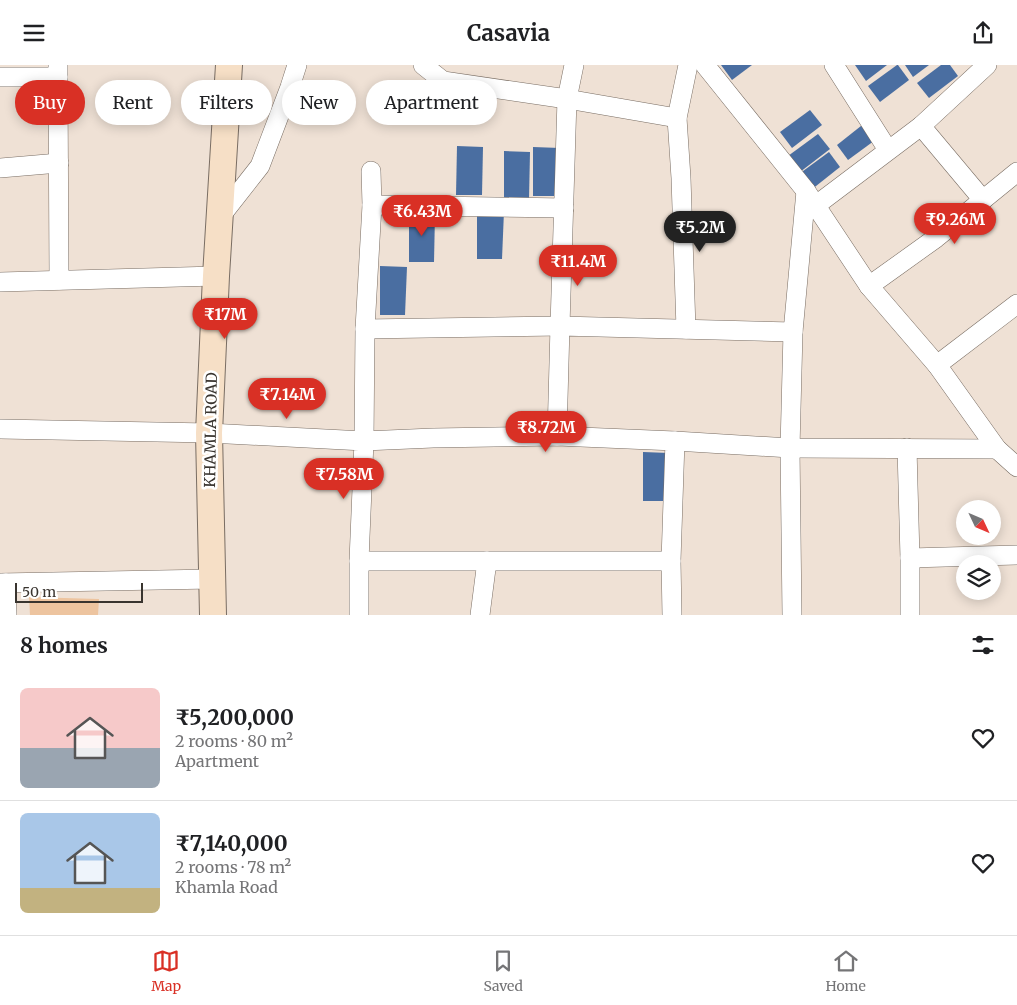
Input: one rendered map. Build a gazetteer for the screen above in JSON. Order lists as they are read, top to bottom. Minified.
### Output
{"streets":{"street":["KHAMLA ROAD"]},"scale_bar":"50 m","north":"bottom right","page":{"header":"Casavia","chip":["Buy","Rent","Filters","New","Apartment"],"price":["₹6.43M","₹9.26M","₹5.2M","₹11.4M","₹17M","₹7.14M","₹8.72M","₹7.58M"],"scale":"50 m","heading":"8 homes","list":[{"name":"₹5,200,000","note":"2 rooms · 80 m² · Apartment"},{"name":"₹7,140,000","note":"2 rooms · 78 m² · Khamla Road"}],"tabs":["Map","Saved","Home"]}}
